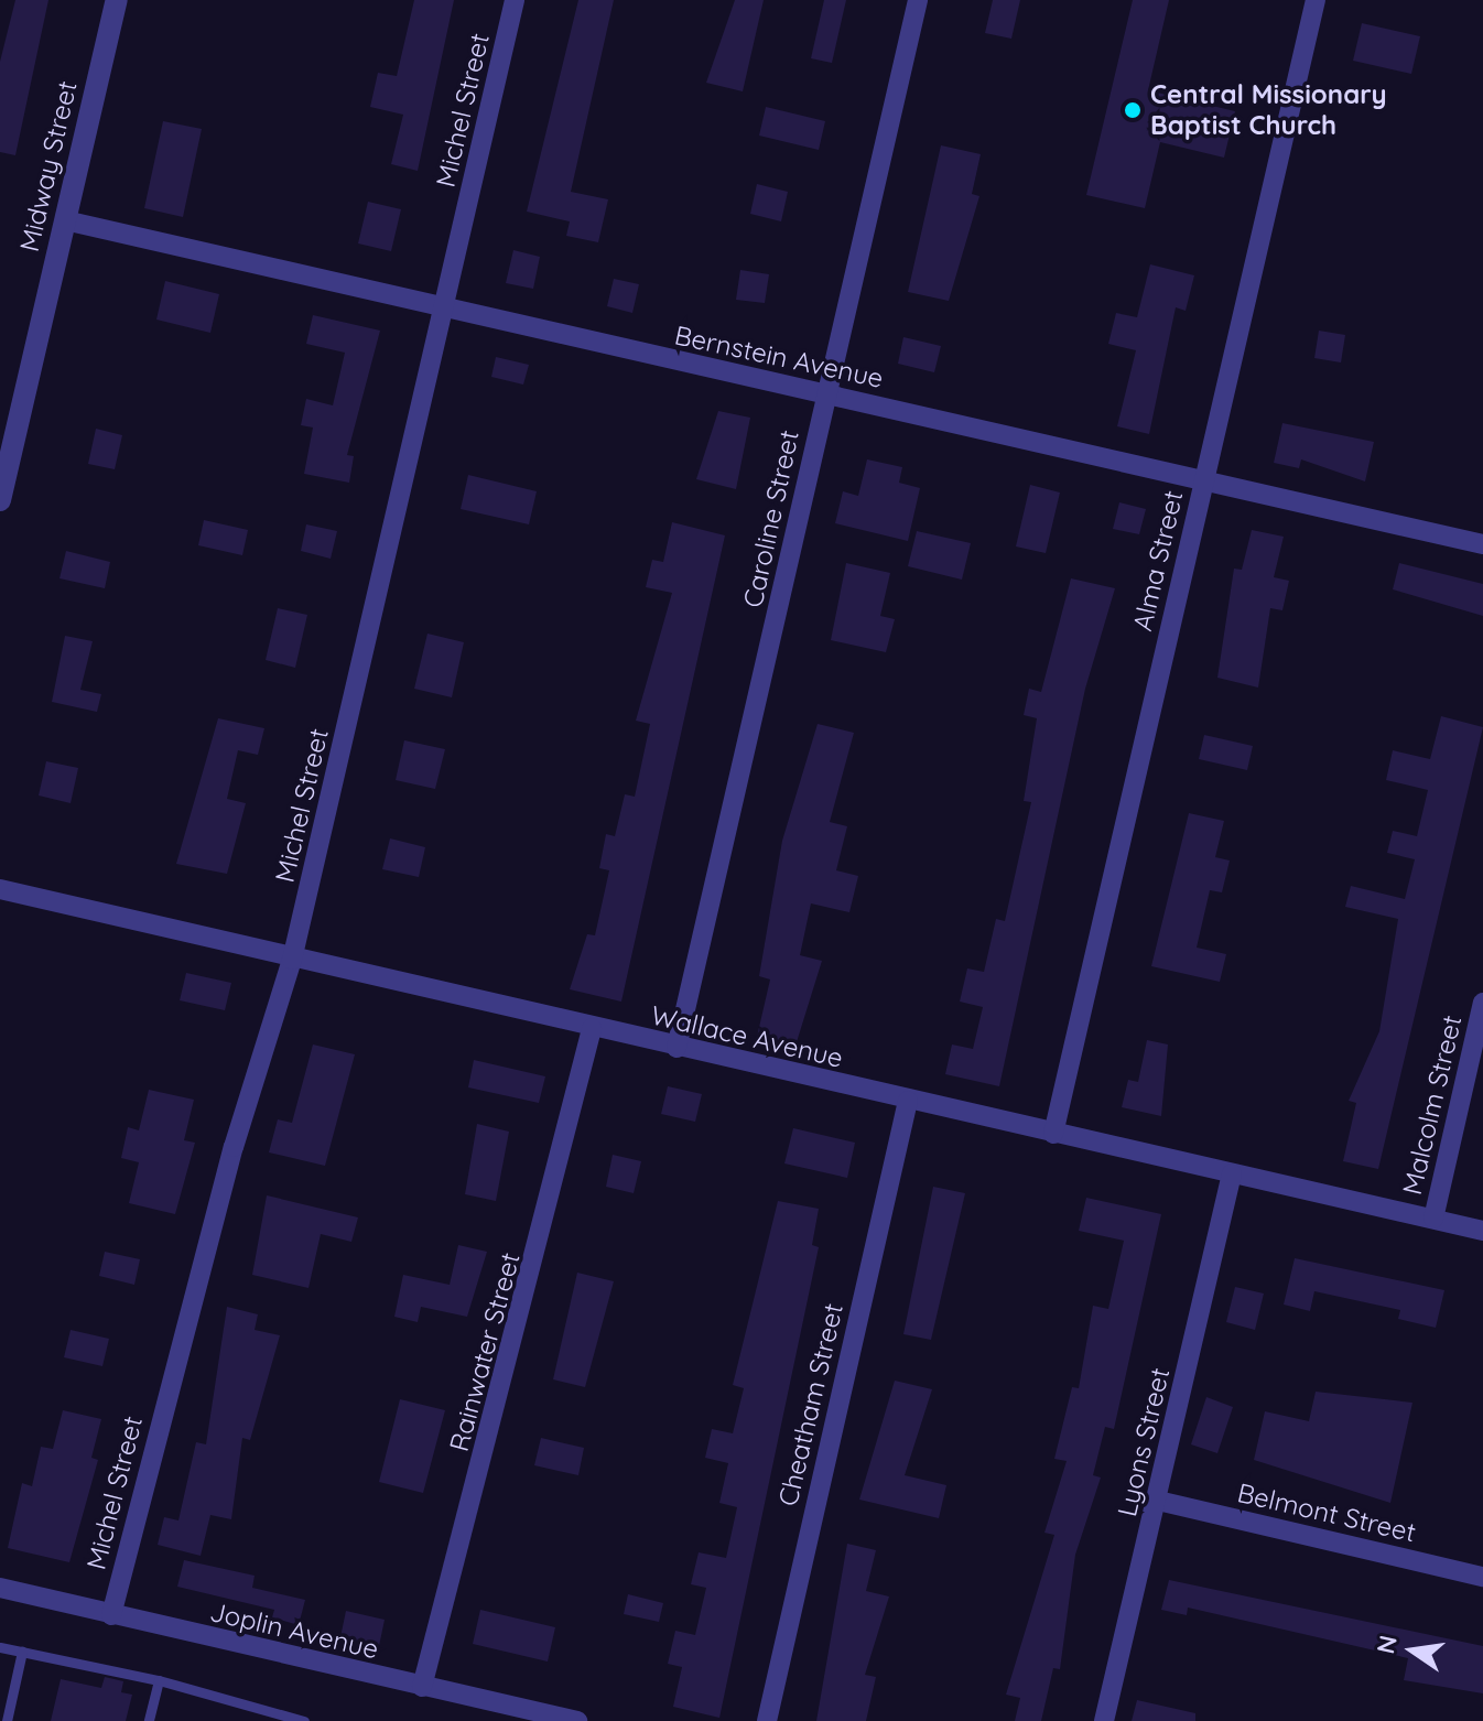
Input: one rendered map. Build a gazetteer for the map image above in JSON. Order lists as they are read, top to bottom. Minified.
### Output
{"streets":{"street":["Michel Street","Midway Street","Bernstein Avenue","Caroline Street","Alma Street","Wallace Avenue","Malcolm Street","Rainwater Street","Cheatham Street","Lyons Street","Belmont Street","Joplin Avenue"]},"crossings":[["Michel Street","Bernstein Avenue"],["Michel Street","Wallace Avenue"],["Michel Street","Joplin Avenue"],["Midway Street","Bernstein Avenue"],["Bernstein Avenue","Caroline Street"],["Bernstein Avenue","Alma Street"],["Caroline Street","Wallace Avenue"],["Alma Street","Wallace Avenue"],["Wallace Avenue","Malcolm Street"],["Wallace Avenue","Rainwater Street"],["Wallace Avenue","Cheatham Street"],["Wallace Avenue","Lyons Street"],["Rainwater Street","Joplin Avenue"],["Lyons Street","Belmont Street"]],"places":["Central Missionary Baptist Church"],"north":"left"}
